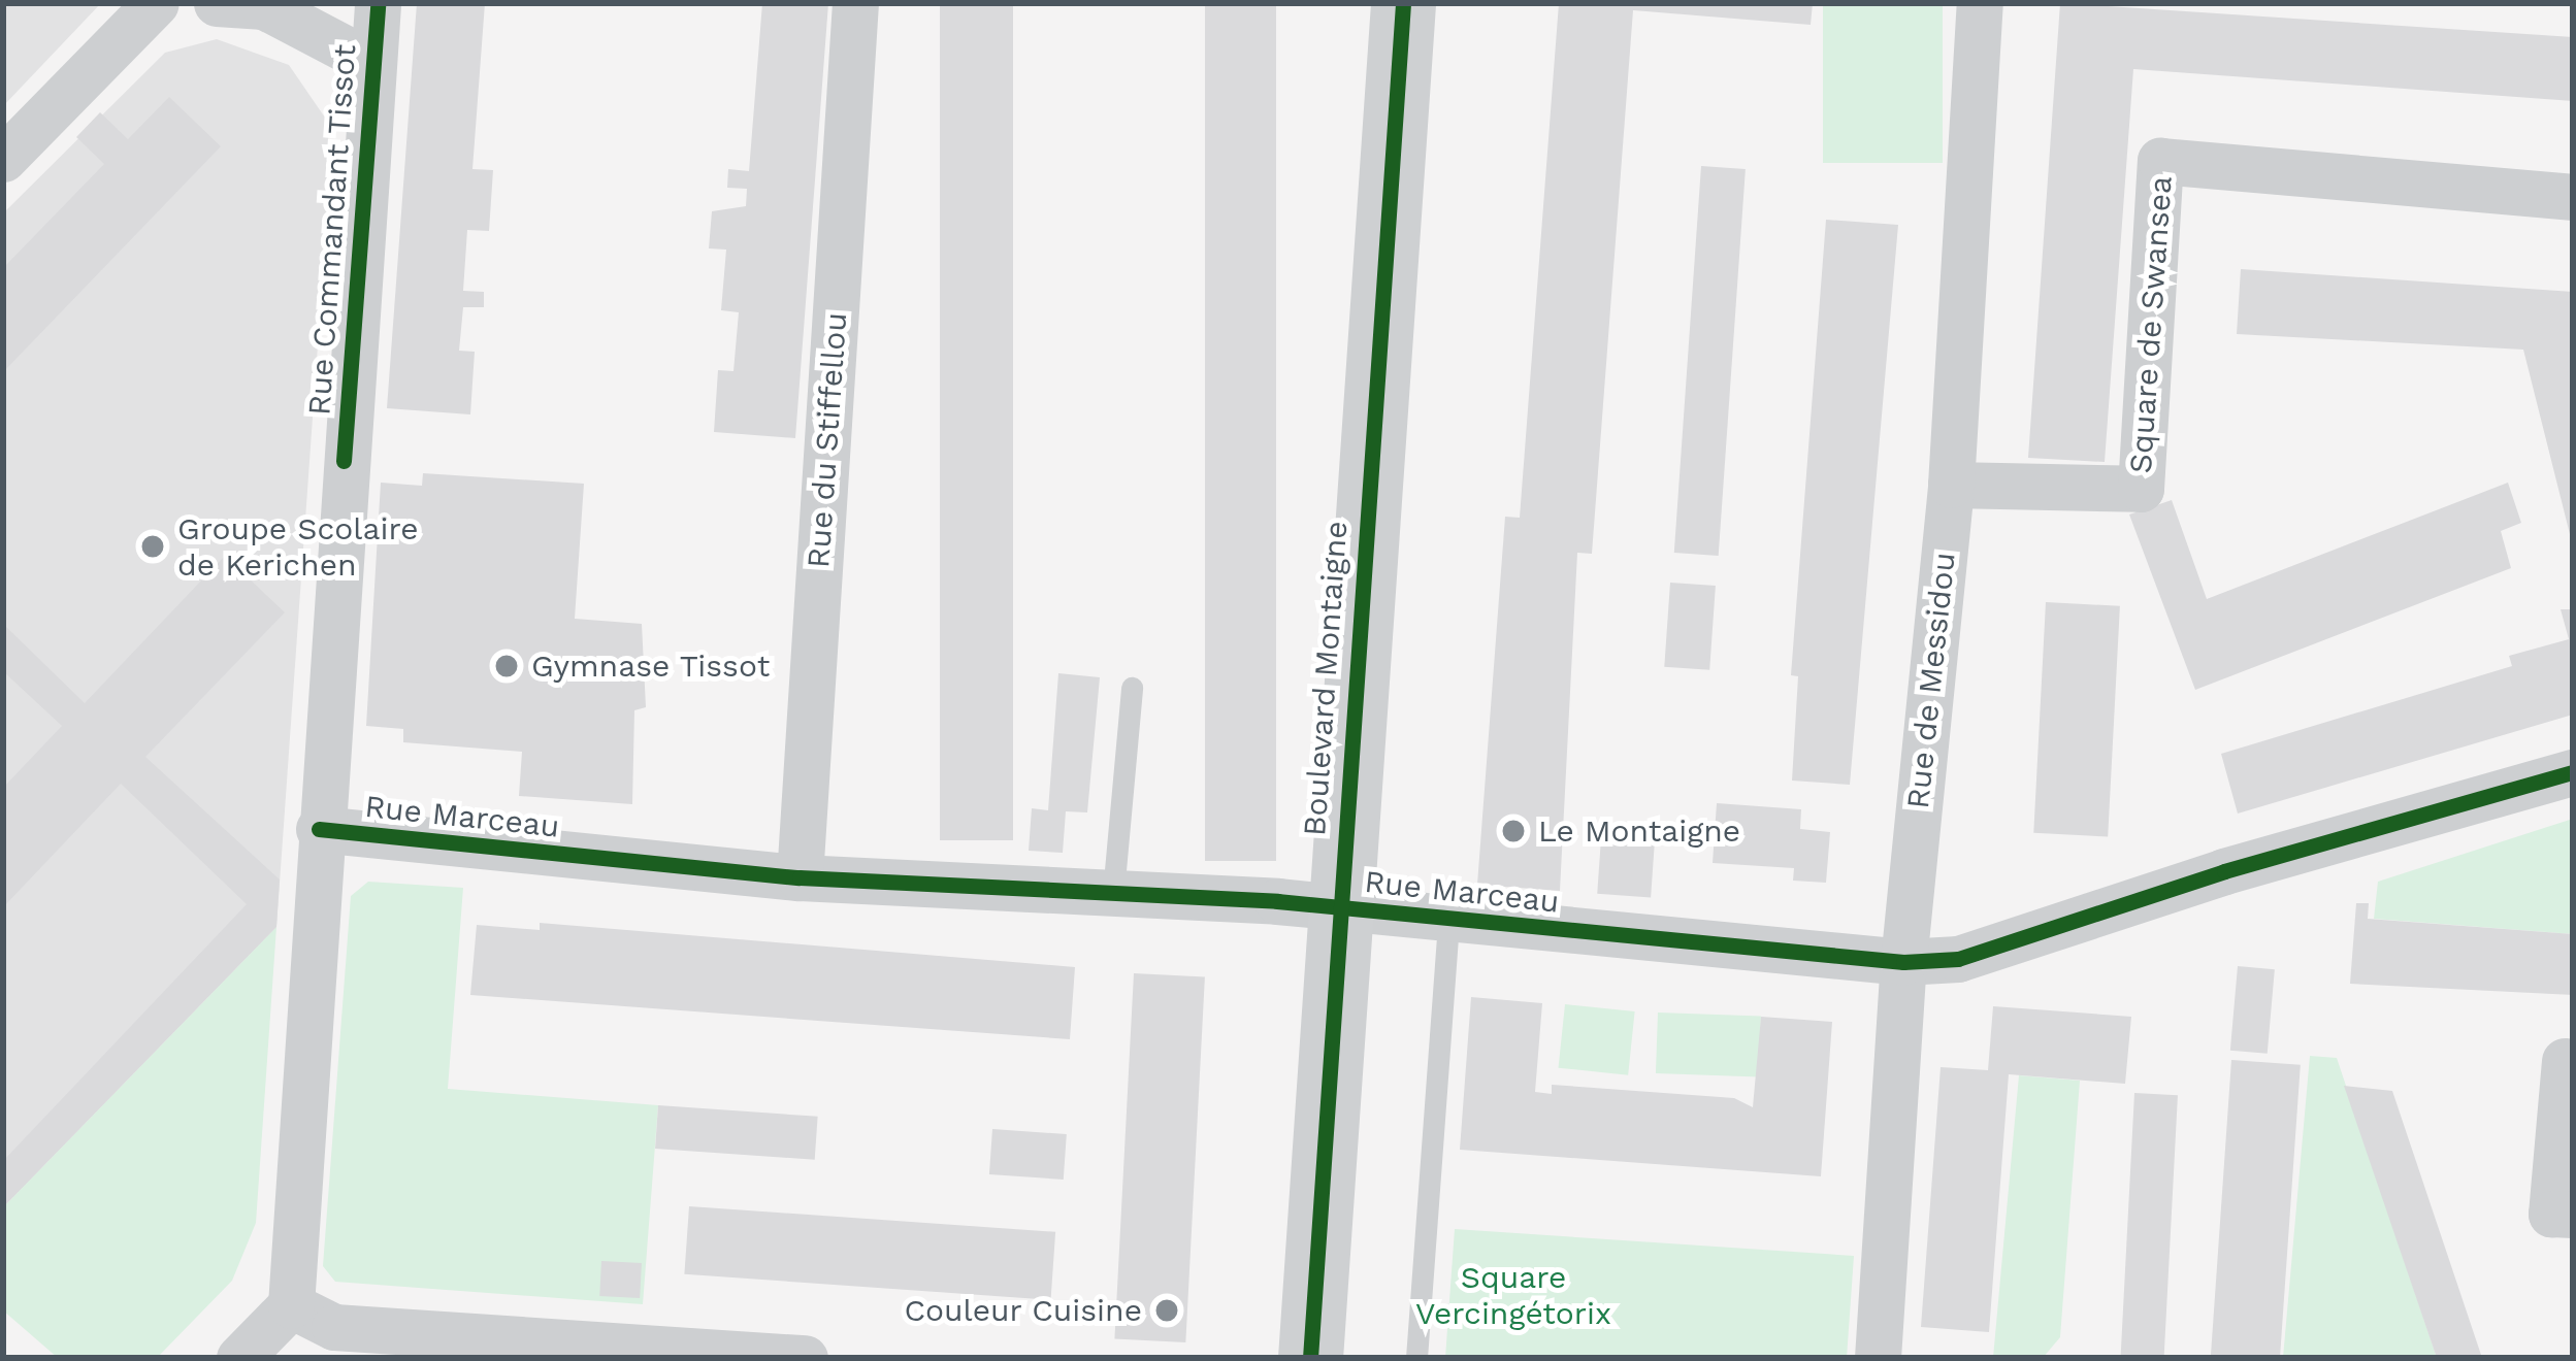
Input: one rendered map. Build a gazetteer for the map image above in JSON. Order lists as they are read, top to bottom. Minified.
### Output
{"streets":{"main road":["Boulevard Montaigne"],"street":["Rue Commandant Tissot","Square de Swansea","Rue du Stiffellou","Rue de Messidou","Rue Marceau"]},"crossings":[["Rue Commandant Tissot","Rue Marceau"],["Square de Swansea","Rue de Messidou"],["Rue du Stiffellou","Rue Marceau"],["Boulevard Montaigne","Rue Marceau"],["Rue de Messidou","Rue Marceau"]],"parks":["Square Vercingétorix"],"places":["Groupe Scolaire de Kerichen","Gymnase Tissot","Le Montaigne","Couleur Cuisine"]}
